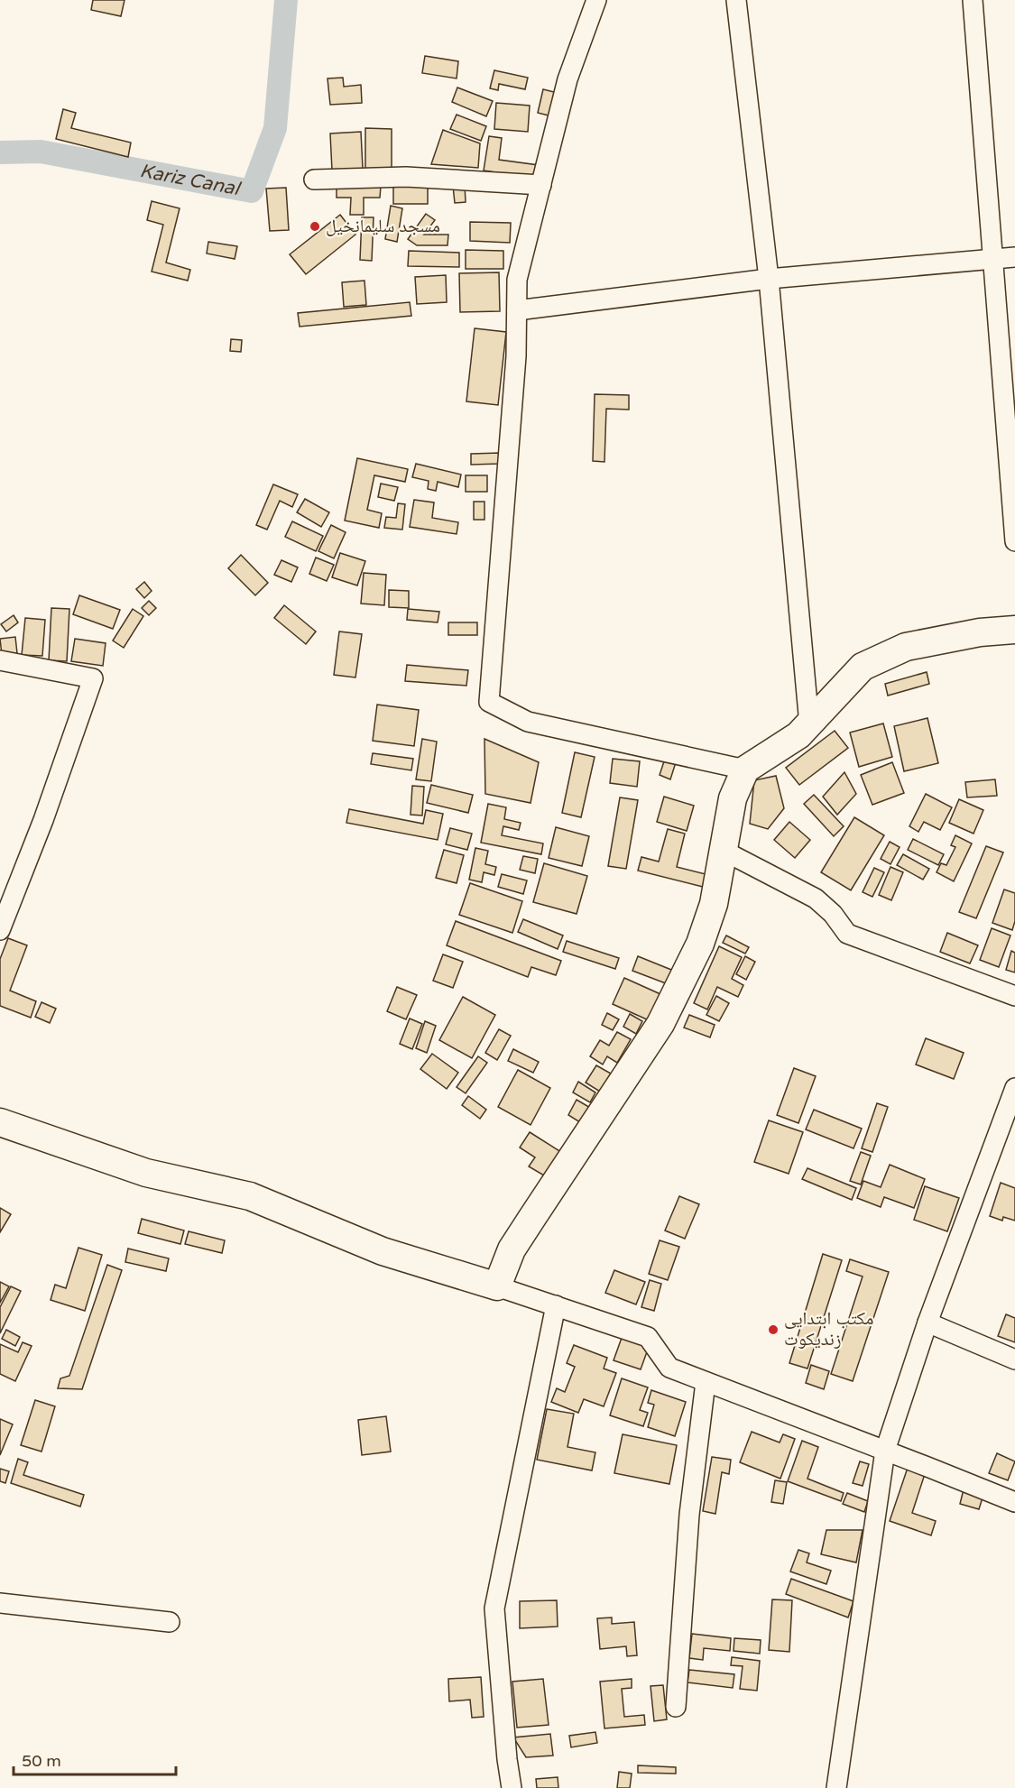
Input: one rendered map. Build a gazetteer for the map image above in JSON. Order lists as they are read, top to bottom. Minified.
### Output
{"water":["Kariz Canal"],"places":["مسجد سلیمانخیل","مکتب ابتدایی زندیکوت"],"scale_bar":"50 m"}
